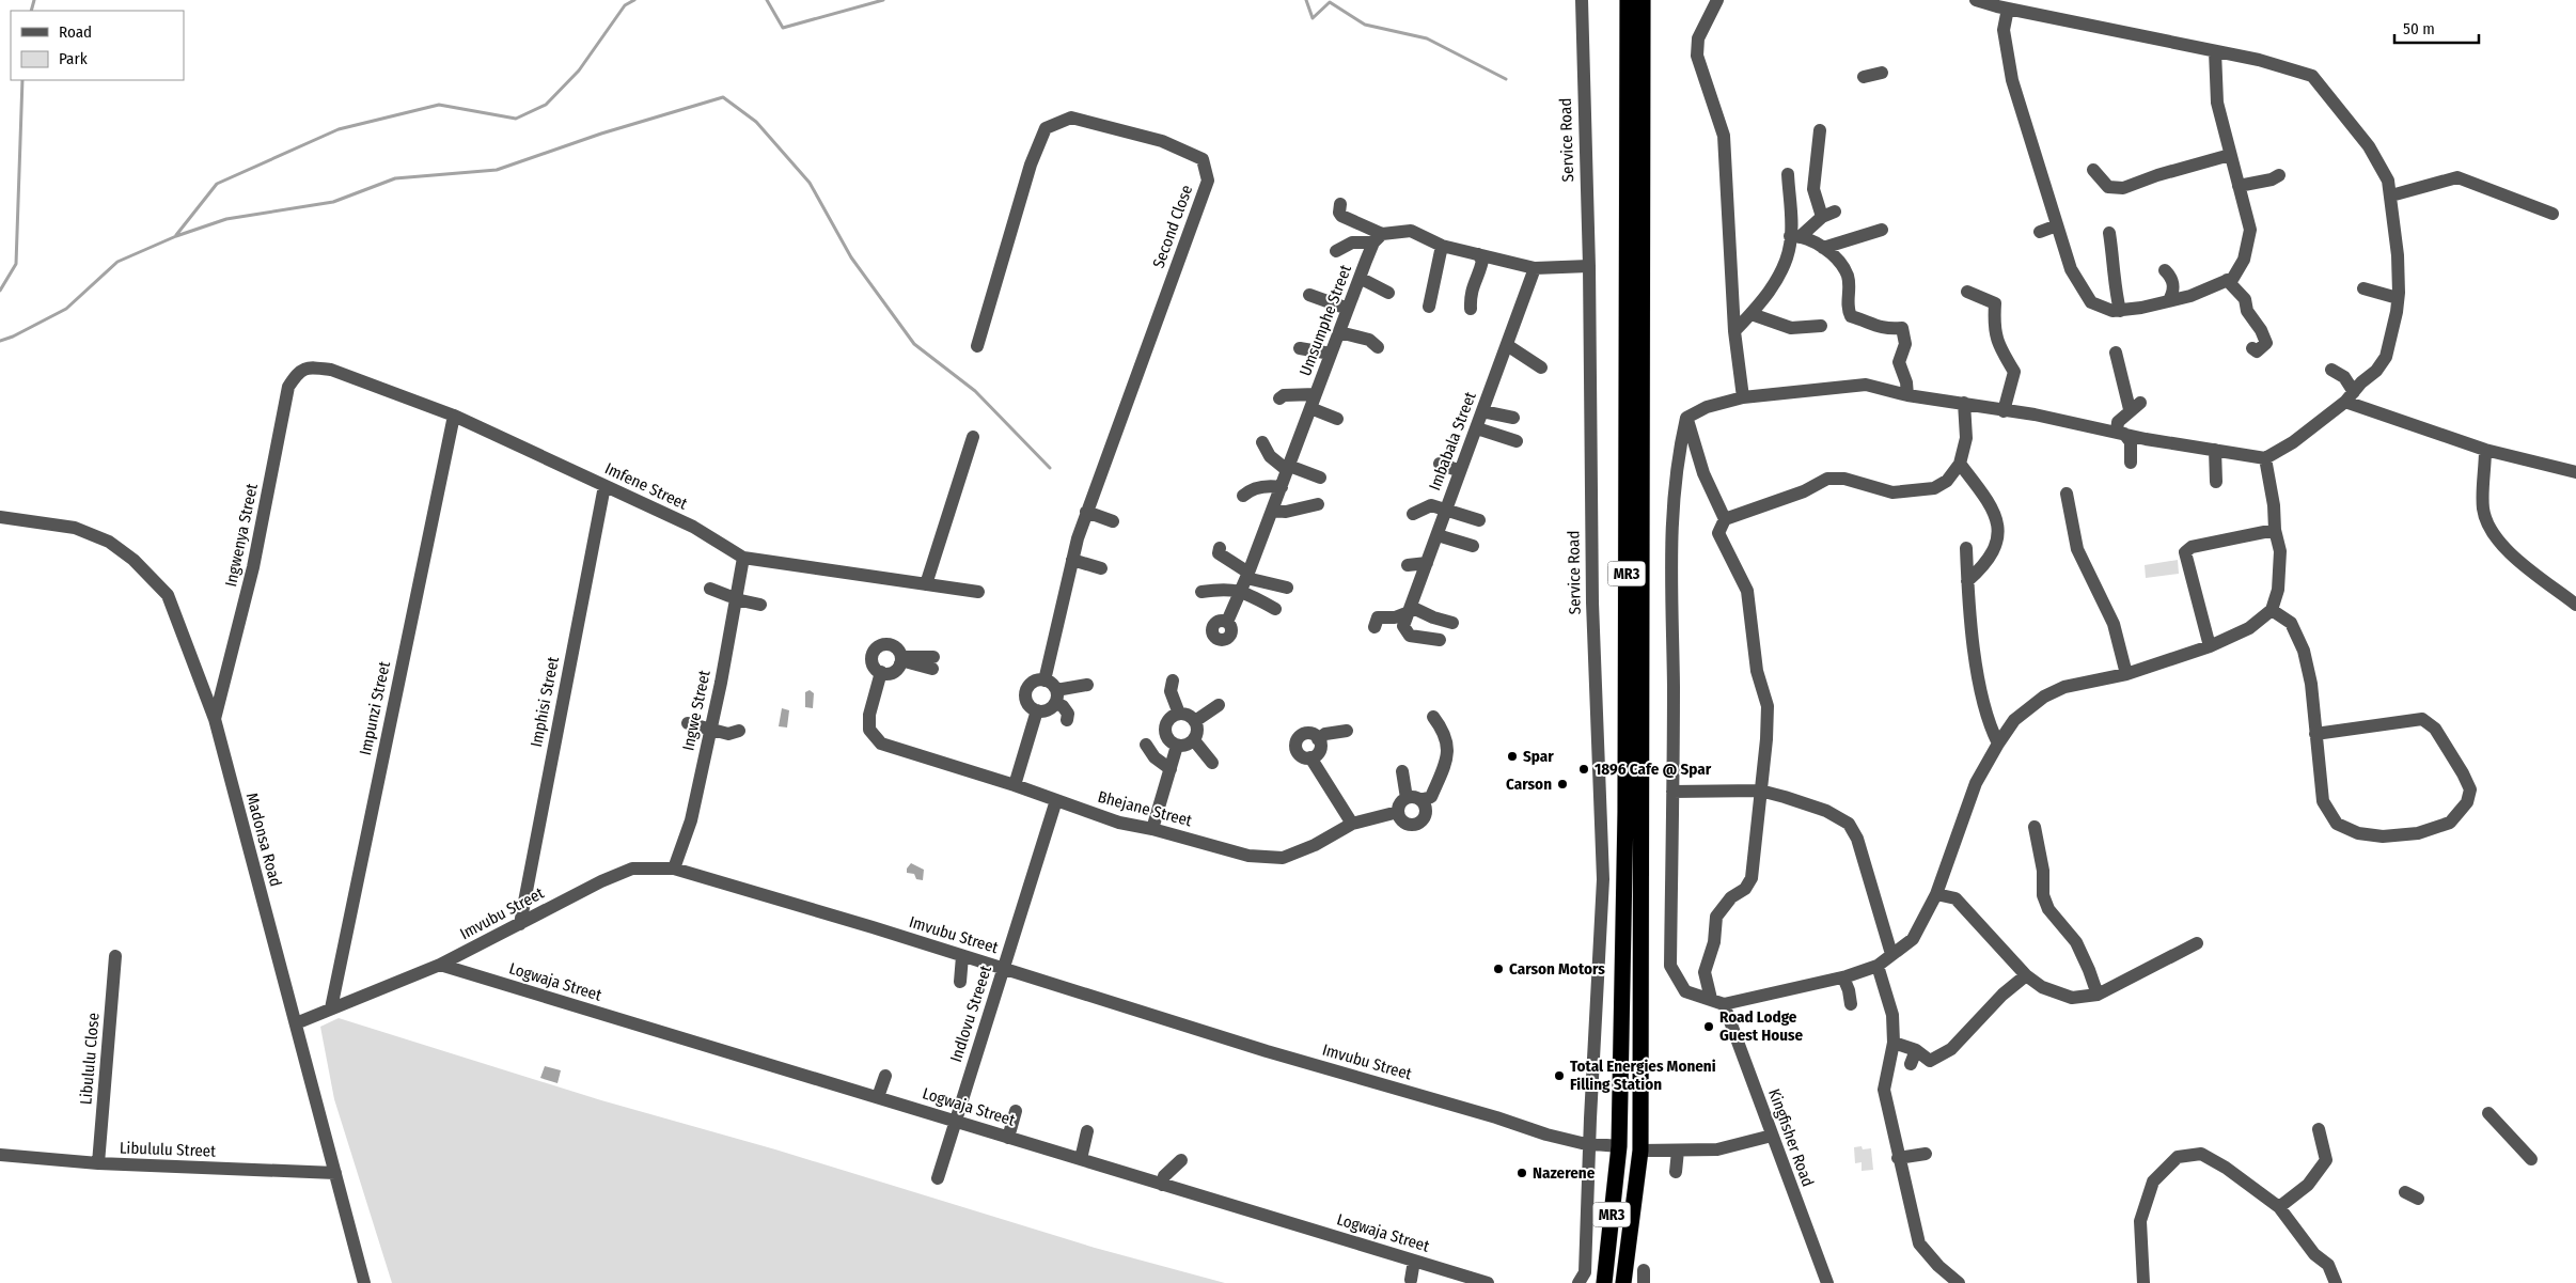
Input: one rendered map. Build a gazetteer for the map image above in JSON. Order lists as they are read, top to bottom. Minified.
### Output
{"streets":{"highway":["MR3"],"street":["Service Road","Second Close","Umsumphe Street","Imbabala Street","Imfene Street","Ingwenya Street","Imphisi Street","Impunzi Street","Ingwe Street","Bhejane Street","Madonsa Road","Imvubu Street","Logwaja Street","Indlovu Streeet","Libululu Close","Kingfisher Road","Libululu Street"]},"crossings":[["Service Road","Imvubu Street"],["Imfene Street","Ingwenya Street"],["Imfene Street","Imphisi Street"],["Imfene Street","Impunzi Street"],["Imfene Street","Ingwe Street"],["Ingwenya Street","Madonsa Road"],["MR3","Imvubu Street"],["Imphisi Street","Imvubu Street"],["Impunzi Street","Imvubu Street"],["Ingwe Street","Imvubu Street"],["Bhejane Street","Indlovu Streeet"],["Madonsa Road","Imvubu Street"],["Madonsa Road","Libululu Street"],["Imvubu Street","Logwaja Street"],["Imvubu Street","Indlovu Streeet"],["Logwaja Street","Indlovu Streeet"],["Libululu Close","Libululu Street"]],"places":["Spar","1896 Cafe @ Spar","Carson","Carson Motors","Road Lodge Guest House","Total Energies Moneni Filling Station","Nazerene"],"legend":["Road","Park"],"scale_bar":"50 m"}
